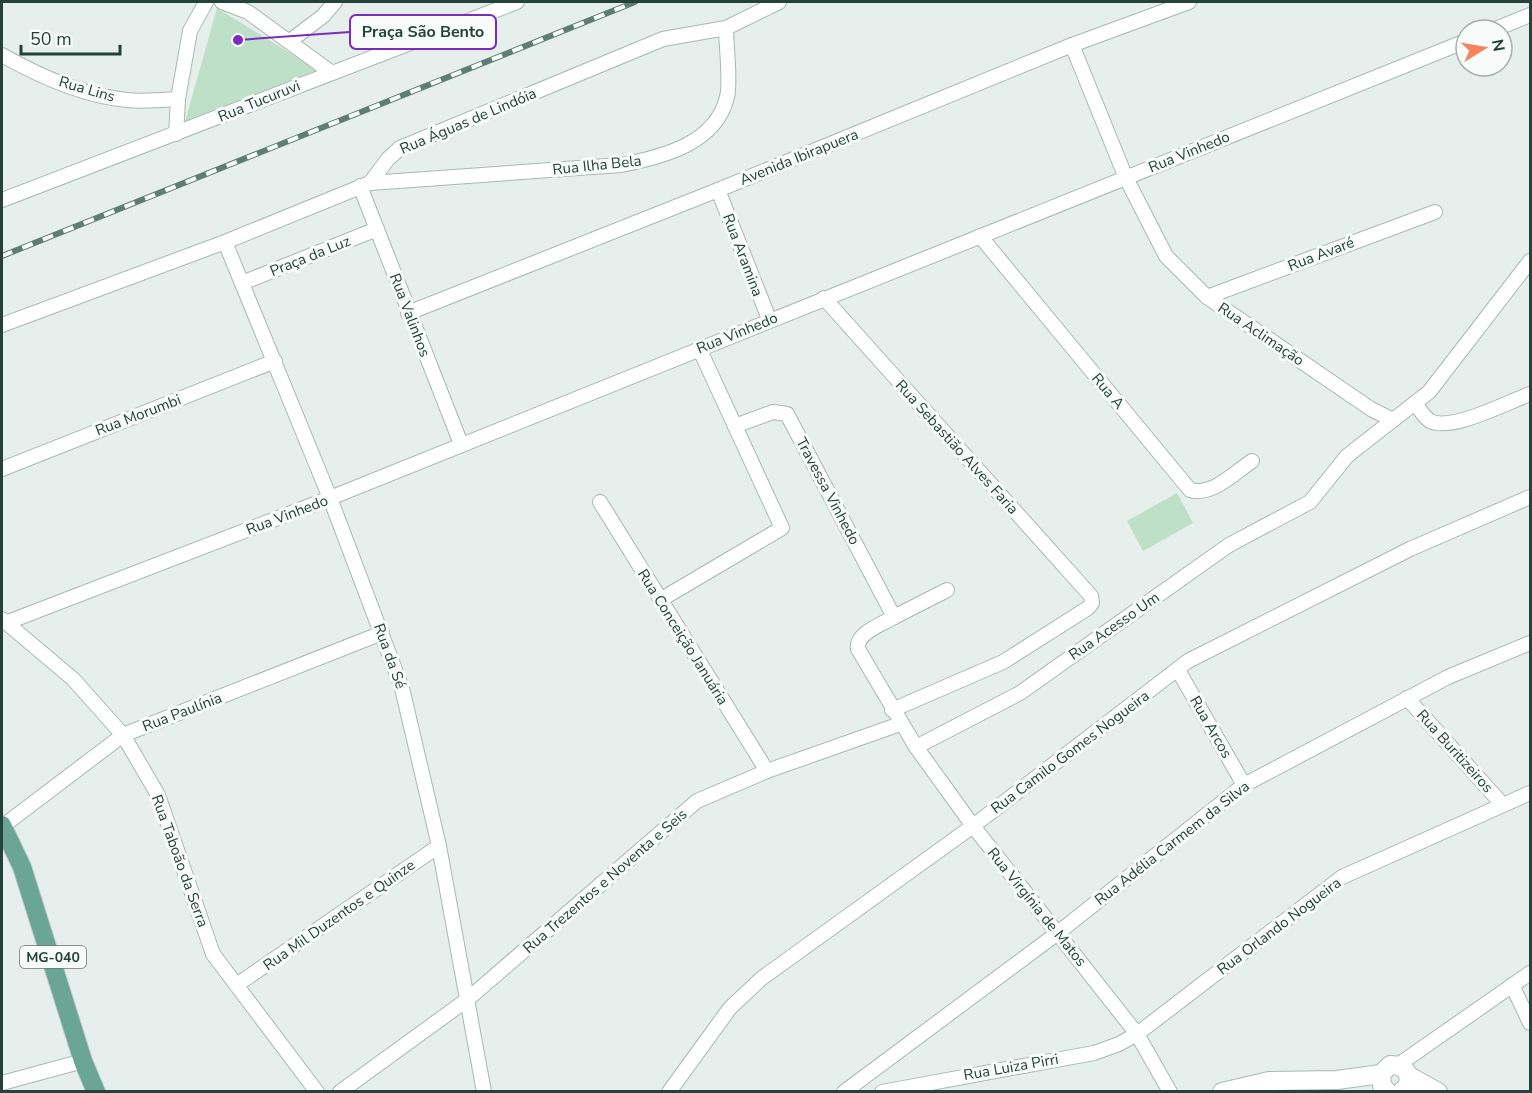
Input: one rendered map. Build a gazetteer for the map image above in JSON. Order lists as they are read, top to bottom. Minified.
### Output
{"streets":{"main road":["MG-040"],"street":["Rua Lins","Rua Tucuruvi","Rua Águas de Lindóia","Rua Vinhedo","Avenida Ibirapuera","Rua Ilha Bela","Rua Avaré","Rua Aramina","Praça da Luz","Rua Valinhos","Rua Aclimação","Rua A","Rua Morumbi","Rua Sebastião Alves Faria","Travessa Vinhedo","Rua Acesso Um","Rua Conceição Januária","Rua da Sé","Rua Paulínia","Rua Arcos","Rua Buritizeiros","Rua Camilo Gomes Nogueira","Rua Adélia Carmem da Silva","Rua Taboão da Serra","Rua Trezentos e Noventa e Seis","Rua Virgínia de Matos","Rua Mil Duzentos e Quinze","Rua Orlando Nogueira","Rua Luiza Pirri"]},"crossings":[["Rua Águas de Lindóia","Rua Ilha Bela"],["Rua Águas de Lindóia","Rua Valinhos"],["Rua Vinhedo","Rua Aramina"],["Rua Vinhedo","Rua Valinhos"],["Rua Vinhedo","Rua Aclimação"],["Rua Vinhedo","Rua A"],["Rua Vinhedo","Rua Sebastião Alves Faria"],["Rua Vinhedo","Rua da Sé"],["Rua Vinhedo","Rua Taboão da Serra"],["Avenida Ibirapuera","Rua Aramina"],["Avenida Ibirapuera","Rua Valinhos"],["Avenida Ibirapuera","Rua Aclimação"],["Rua Ilha Bela","Rua Valinhos"],["Rua Avaré","Rua Aclimação"],["Praça da Luz","Rua Valinhos"],["Praça da Luz","Rua da Sé"],["Rua Aclimação","Rua Acesso Um"],["Rua Morumbi","Rua da Sé"],["Rua Acesso Um","Rua Virgínia de Matos"],["Rua Conceição Januária","Rua Trezentos e Noventa e Seis"],["Rua da Sé","Rua Paulínia"],["Rua da Sé","Rua Trezentos e Noventa e Seis"],["Rua da Sé","Rua Mil Duzentos e Quinze"],["Rua Paulínia","Rua Taboão da Serra"],["Rua Paulínia","MG-040"],["Rua Arcos","Rua Camilo Gomes Nogueira"],["Rua Arcos","Rua Adélia Carmem da Silva"],["Rua Buritizeiros","Rua Adélia Carmem da Silva"],["Rua Buritizeiros","Rua Orlando Nogueira"],["Rua Camilo Gomes Nogueira","Rua Virgínia de Matos"],["Rua Adélia Carmem da Silva","Rua Virgínia de Matos"],["Rua Taboão da Serra","Rua Mil Duzentos e Quinze"],["Rua Trezentos e Noventa e Seis","Rua Virgínia de Matos"],["Rua Virgínia de Matos","Rua Orlando Nogueira"],["Rua Virgínia de Matos","Rua Luiza Pirri"],["Rua Orlando Nogueira","Rua Luiza Pirri"]],"places":["Praça São Bento"],"scale_bar":"50 m","north":"right"}
